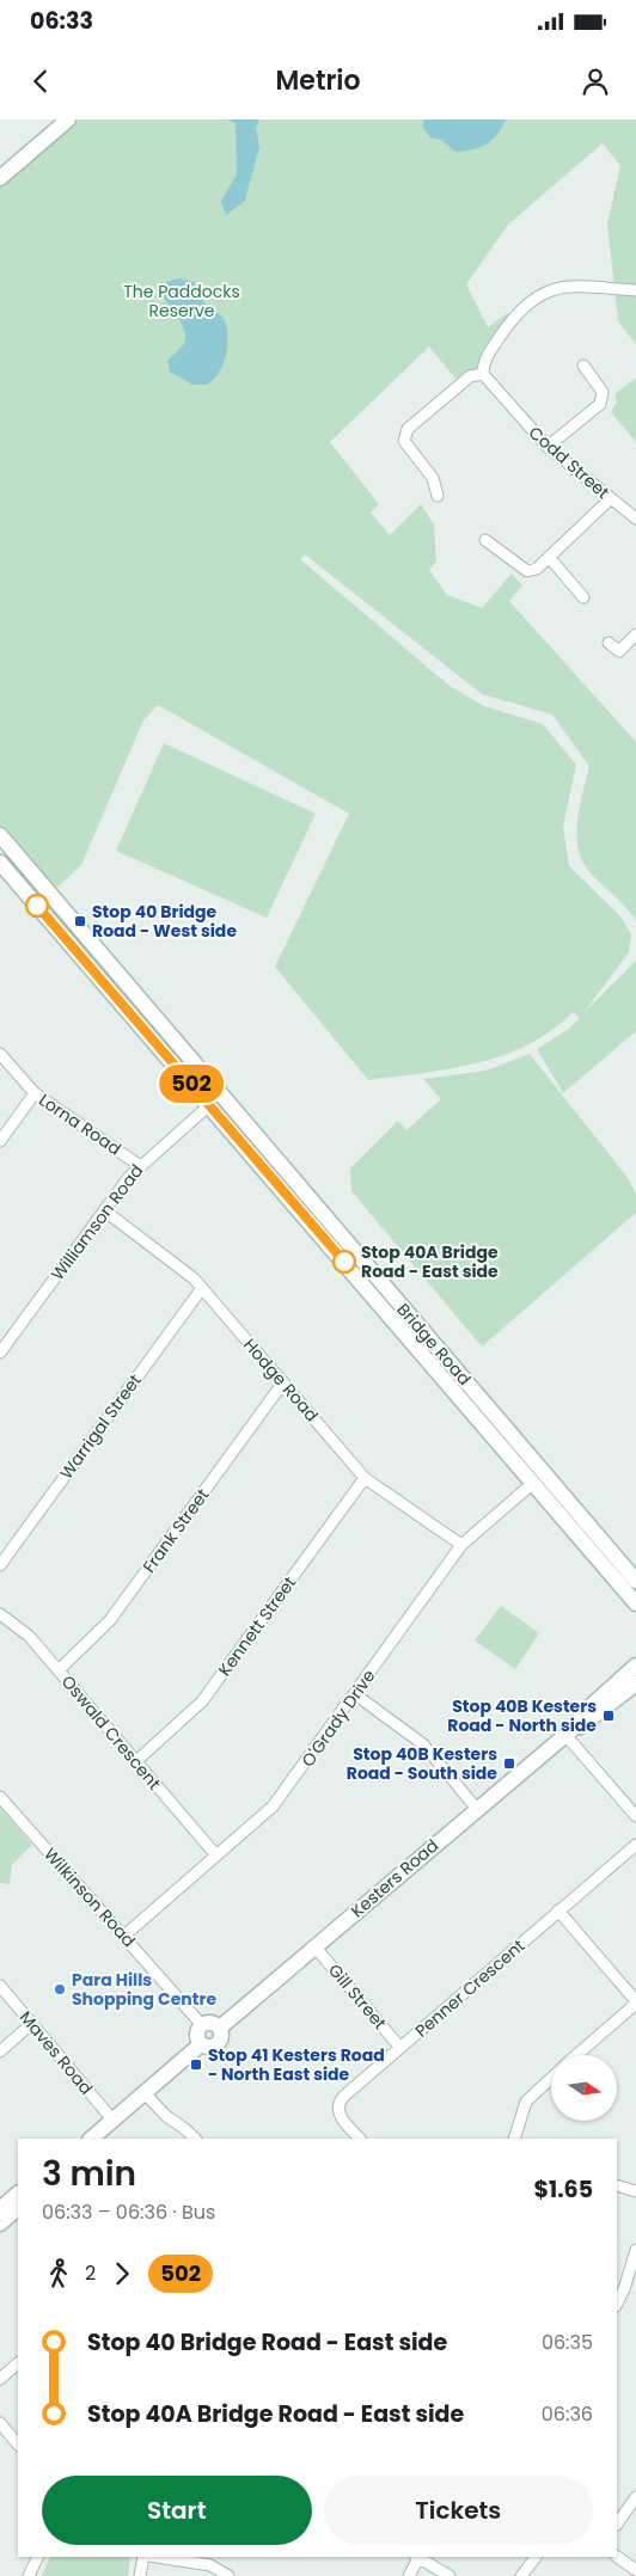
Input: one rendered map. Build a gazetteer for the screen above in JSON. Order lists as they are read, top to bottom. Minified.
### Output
{"streets":{"main road":["Bridge Road","Kesters Road"],"street":["Codd Street","Lorna Road","Williamson Road","Hodge Road","Warrigal Street","Frank Street","Kennett Street","O'Grady Drive","Oswald Crescent","Wilkinson Road","Penner Crescent","Gill Street","Maves Road"]},"crossings":[["Lorna Road","Williamson Road"],["Williamson Road","Bridge Road"],["Williamson Road","Hodge Road"],["Bridge Road","O'Grady Drive"],["Hodge Road","Warrigal Street"],["Hodge Road","Frank Street"],["Hodge Road","Kennett Street"],["Hodge Road","O'Grady Drive"],["Frank Street","Oswald Crescent"],["Kennett Street","Oswald Crescent"],["O'Grady Drive","Oswald Crescent"],["O'Grady Drive","Wilkinson Road"],["Kesters Road","Wilkinson Road"],["Kesters Road","Gill Street"],["Penner Crescent","Gill Street"]],"parks":["The Paddocks Reserve"],"places":{"transit":["Stop 40 Bridge Road - West side","Stop 40B Kesters Road - North side","Stop 40B Kesters Road - South side","Stop 41 Kesters Road - North East side"],"other":["Stop 40A Bridge Road - East side","Para Hills Shopping Centre"]},"lines":["bus line 502"],"north":"right","page":{"status":"06:33","header":"Metrio","on_map":"502","heading":["3 min","06:33 – 06:36 · Bus","$1.65"],"legs":["2","502"],"list":[{"name":"Stop 40 Bridge Road - East side","value":"06:35"},{"name":"Stop 40A Bridge Road - East side","value":"06:36"}],"buttons":["Start","Tickets"]}}
